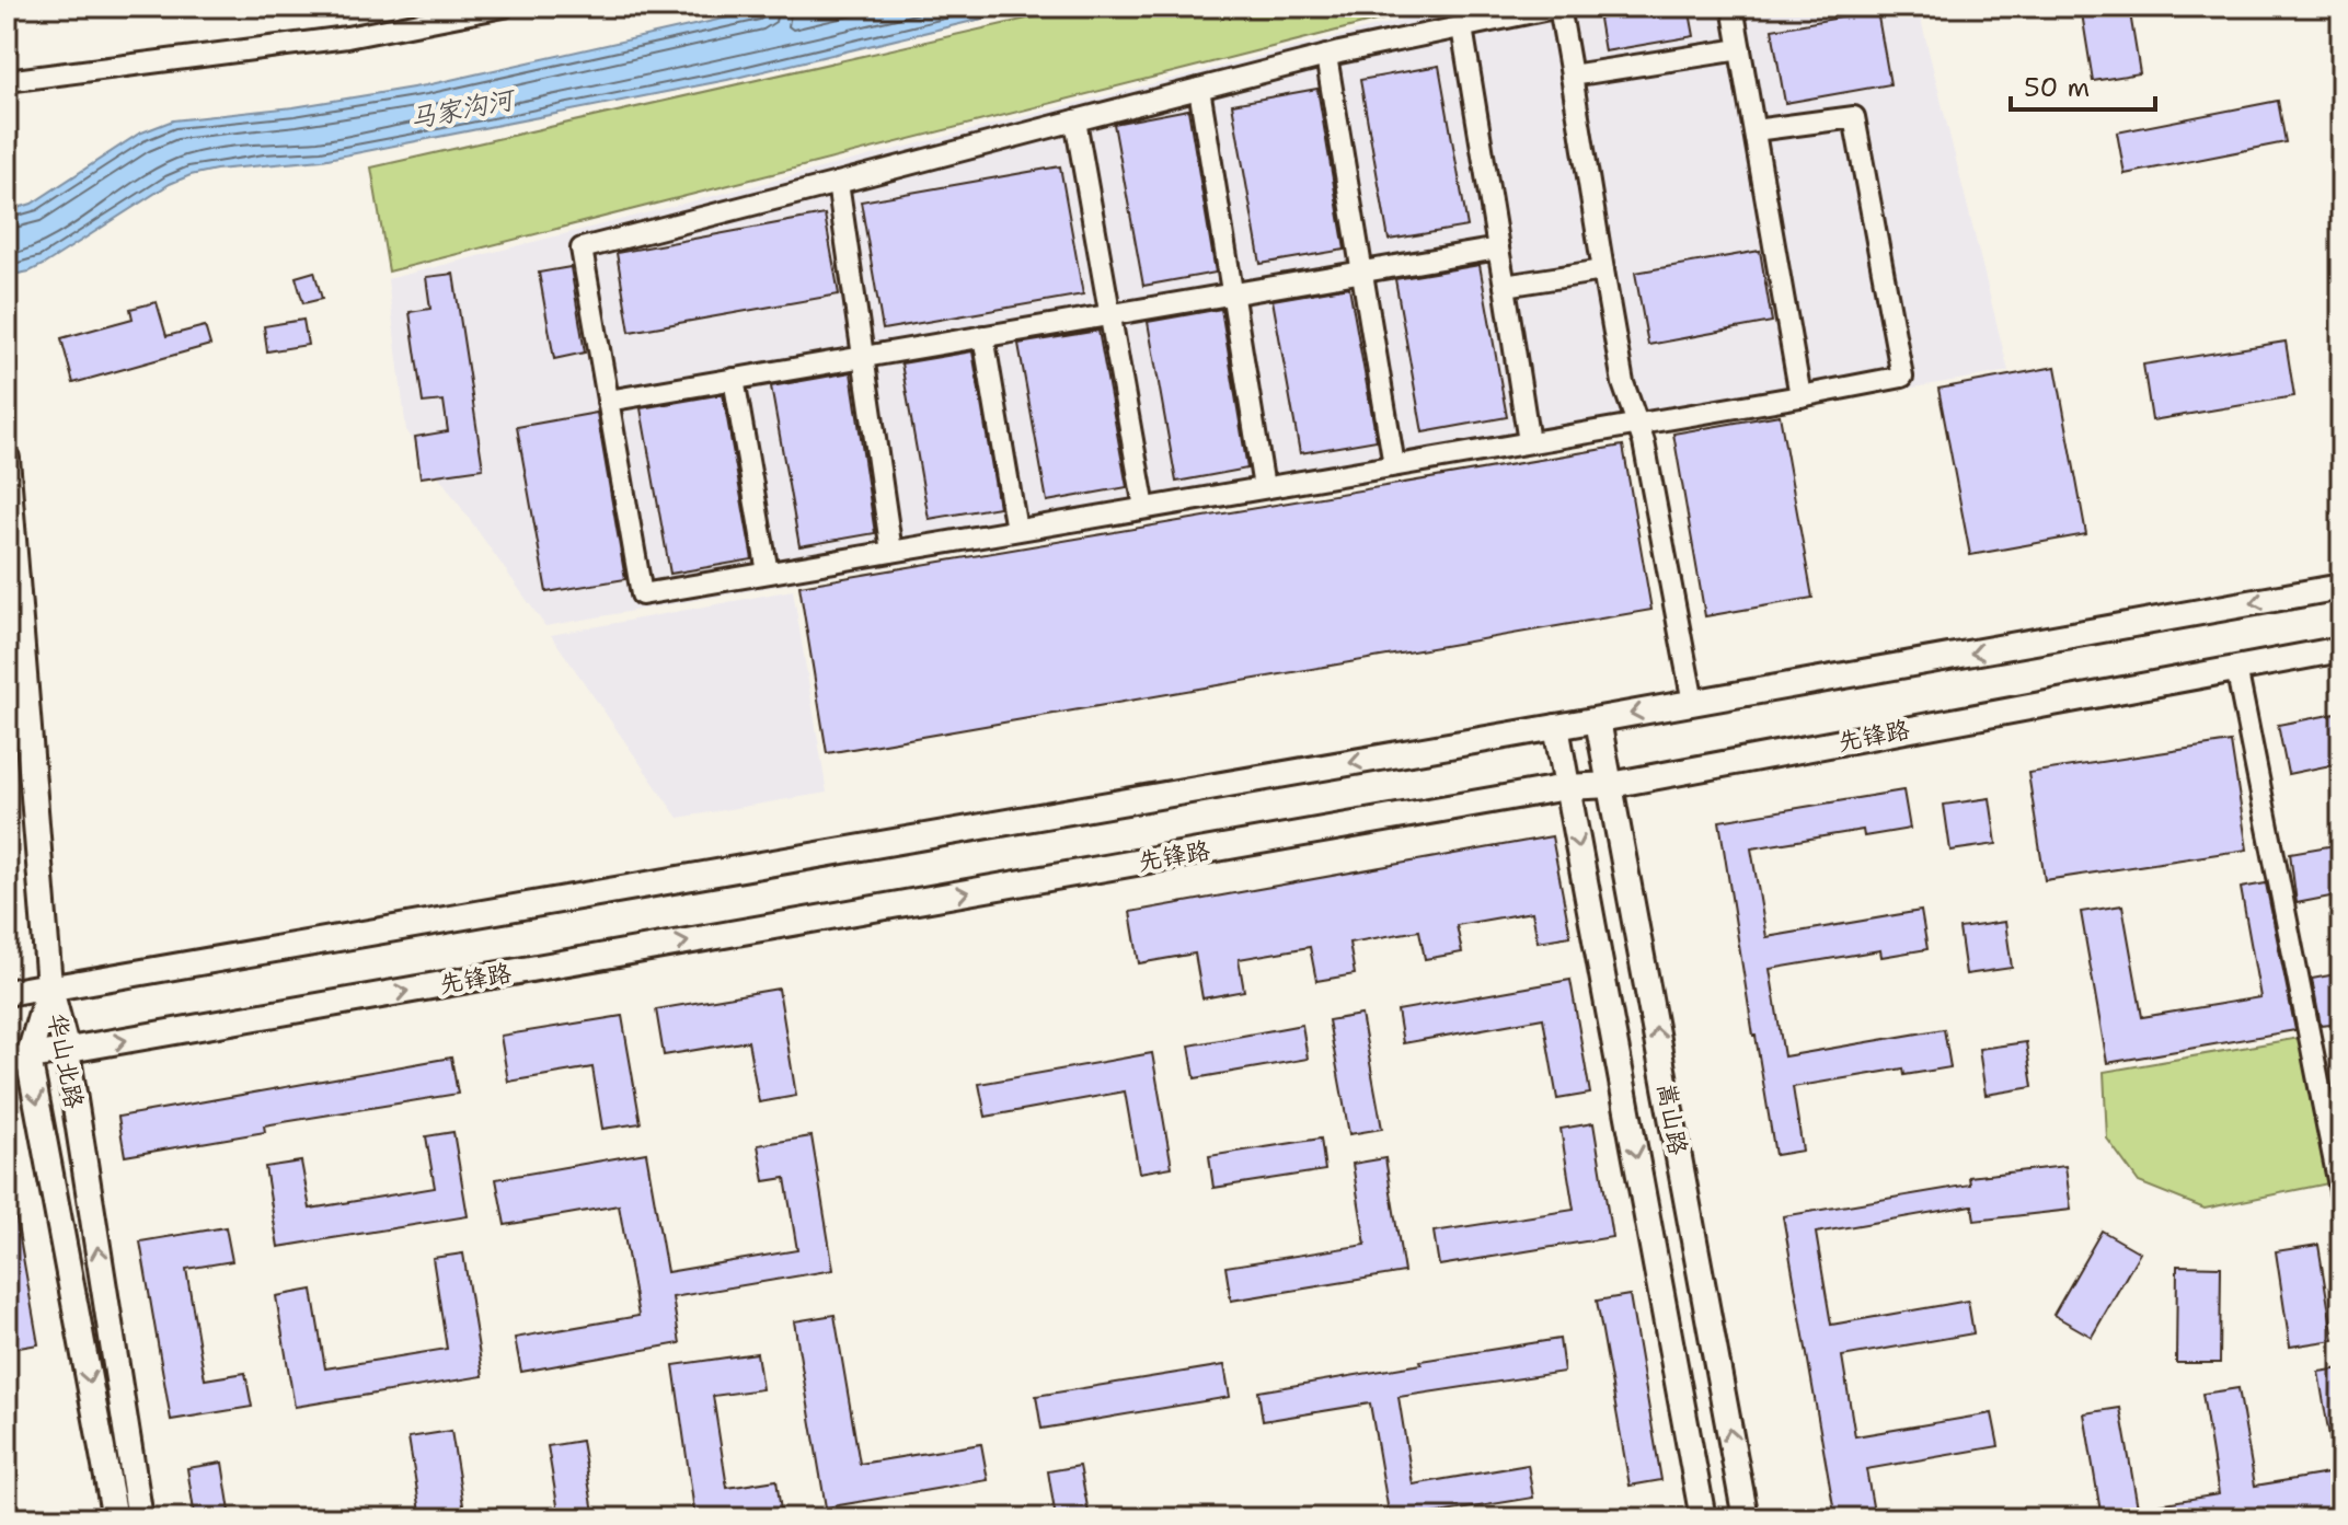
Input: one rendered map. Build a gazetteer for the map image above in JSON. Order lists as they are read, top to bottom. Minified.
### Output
{"streets":{"main road":["先锋路","华山北路","嵩山路"]},"crossings":[["先锋路","华山北路"],["先锋路","嵩山路"]],"water":["马家沟河"],"scale_bar":"50 m"}
